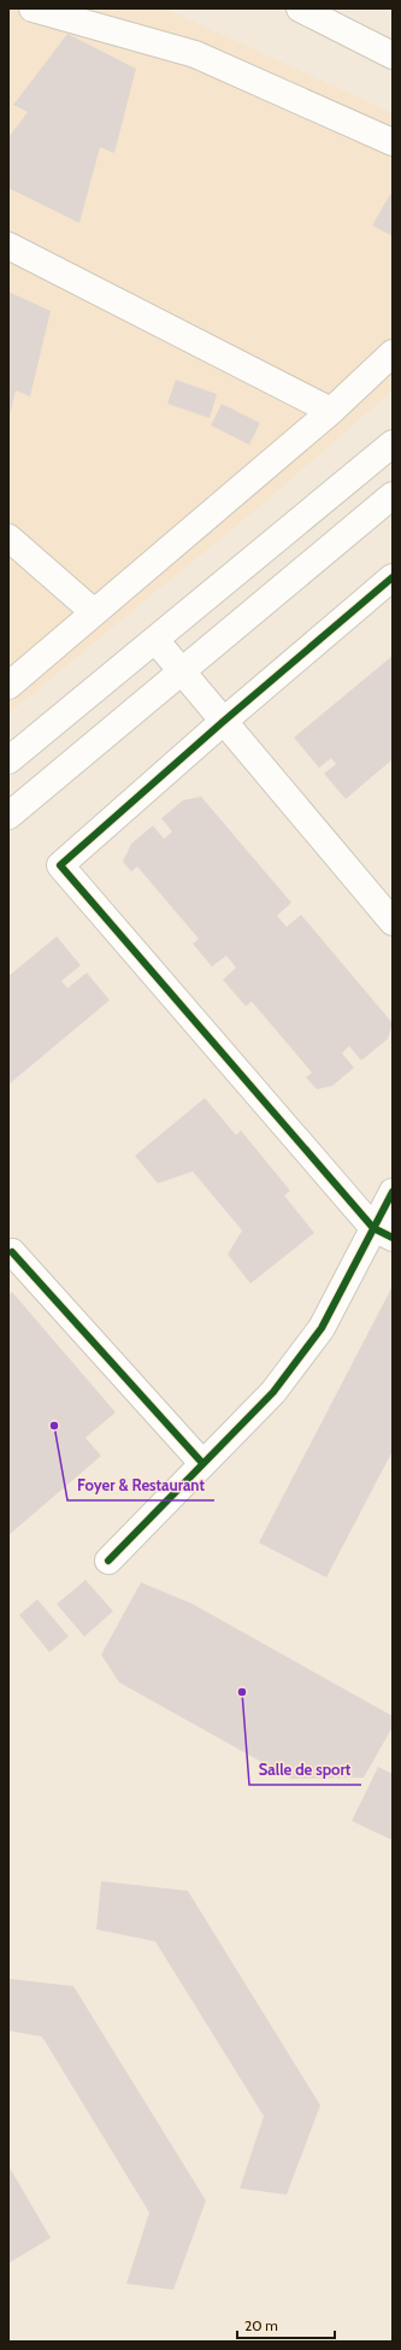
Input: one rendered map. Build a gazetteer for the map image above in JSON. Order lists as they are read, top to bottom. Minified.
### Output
{"places":["Foyer & Restaurant","Salle de sport"],"scale_bar":"20 m"}
